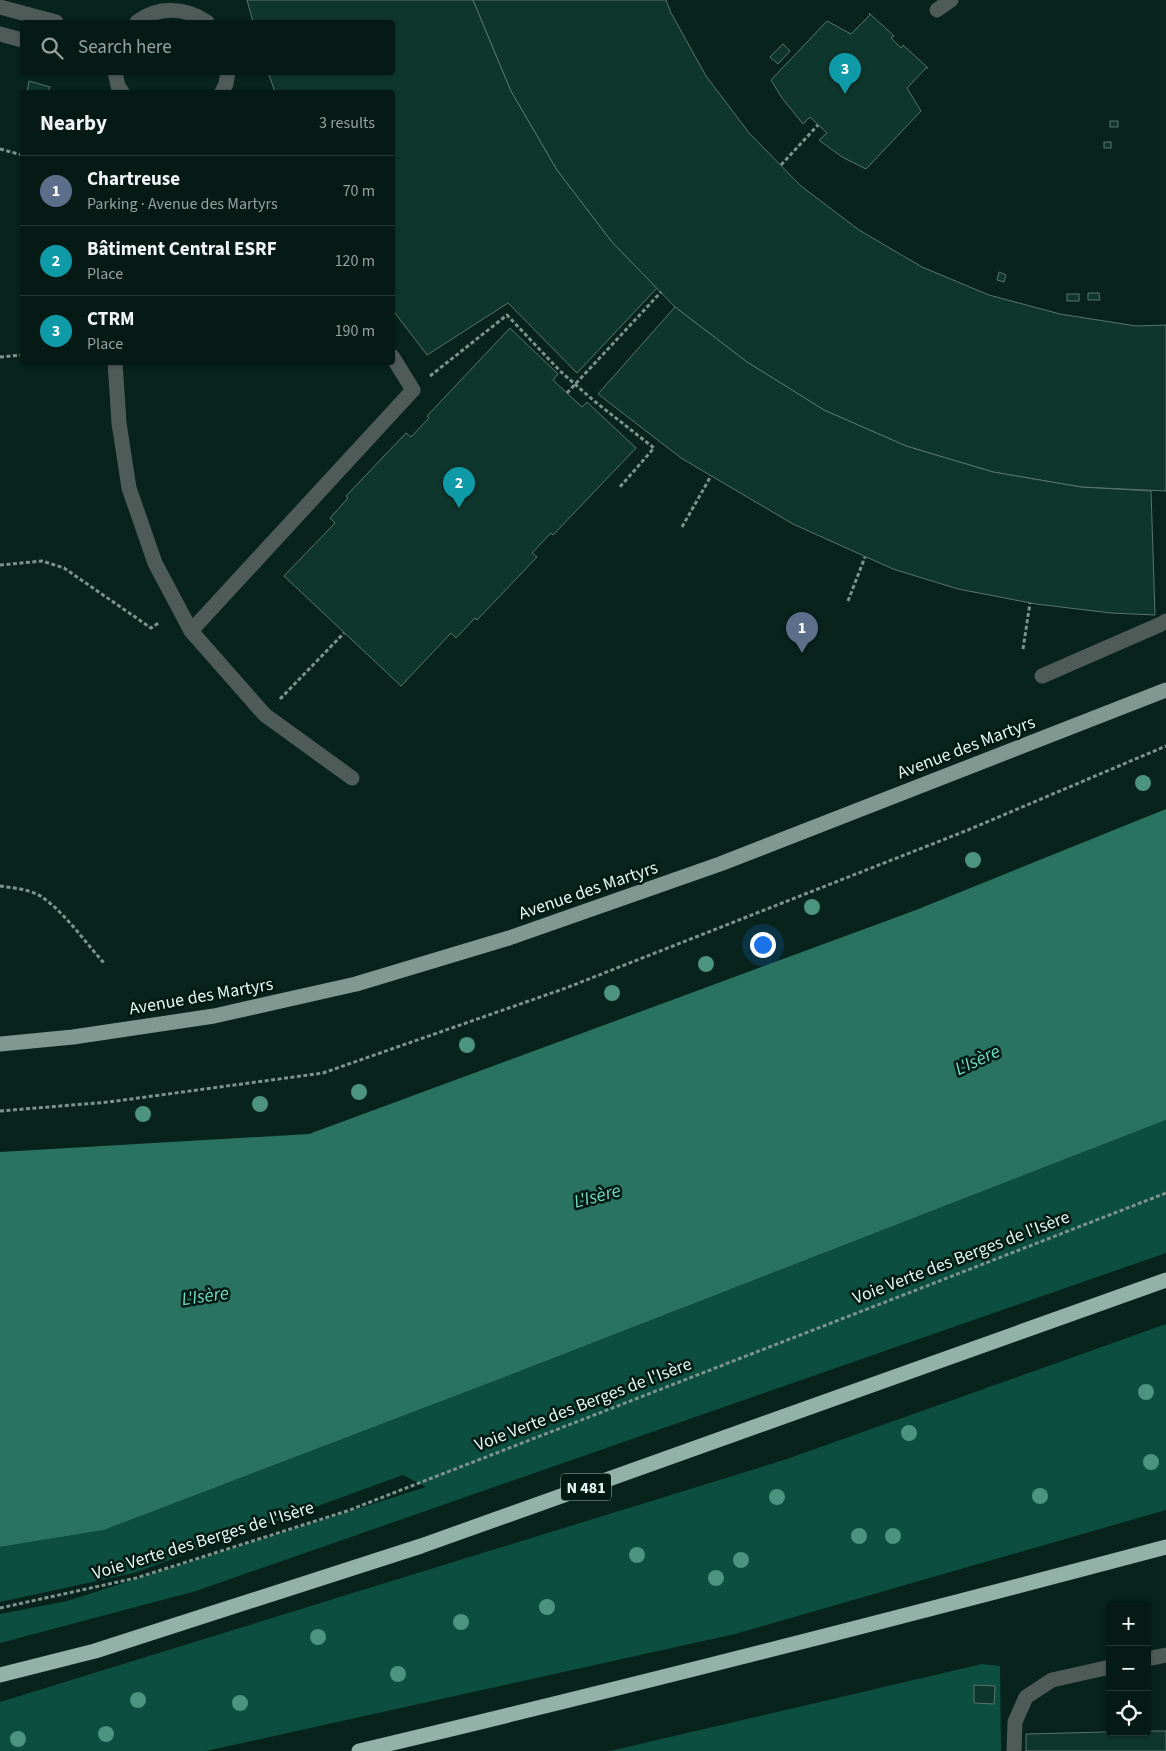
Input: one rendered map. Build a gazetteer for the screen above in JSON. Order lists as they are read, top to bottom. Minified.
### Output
{"streets":{"highway":["N 481"],"main road":["Avenue des Martyrs"],"path":["Voie Verte des Berges de l'Isère"]},"water":["L'Isère"],"page":{"search":"Search here","pins":["3","2","1"],"heading":["Nearby","3 results"],"list":[{"mark":"1","name":"Chartreuse","note":"Parking · Avenue des Martyrs","value":"70 m"},{"mark":"2","name":"Bâtiment Central ESRF","note":"Place","value":"120 m"},{"mark":"3","name":"CTRM","note":"Place","value":"190 m"}],"map_buttons":["+","−"]}}
